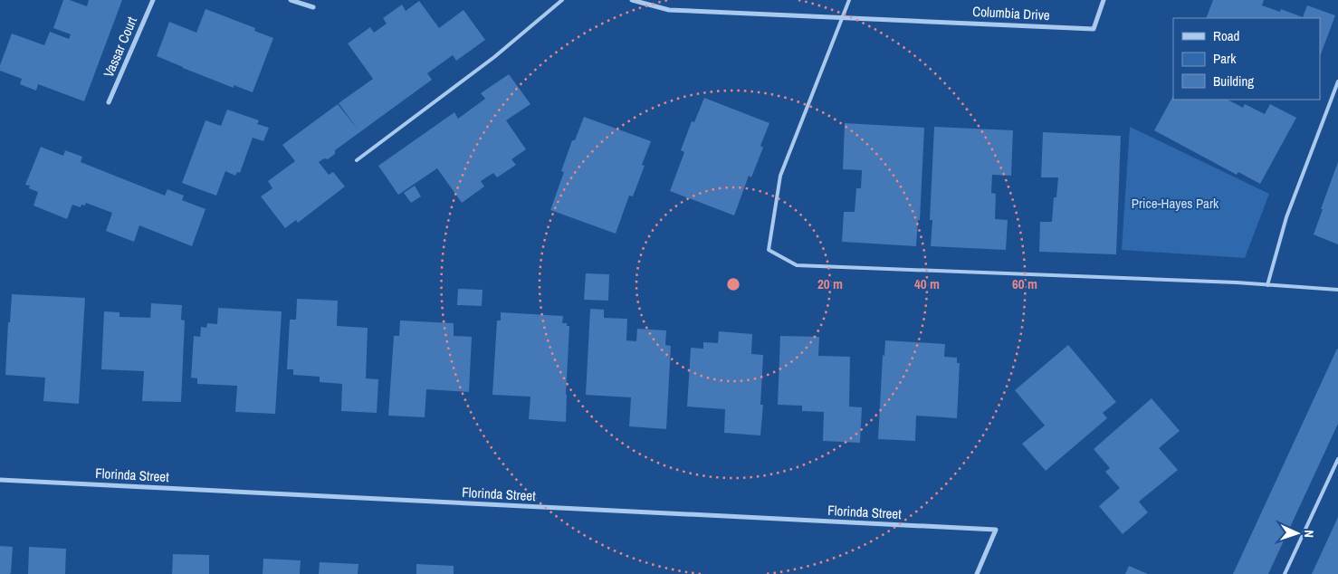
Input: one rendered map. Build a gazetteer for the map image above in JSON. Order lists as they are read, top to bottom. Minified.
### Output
{"streets":{"street":["Columbia Drive","Vassar Court","Florinda Street"]},"parks":["Price-Hayes Park"],"legend":["Road","Park","Building"],"north":"right","rings":["20 m","40 m","60 m"]}
